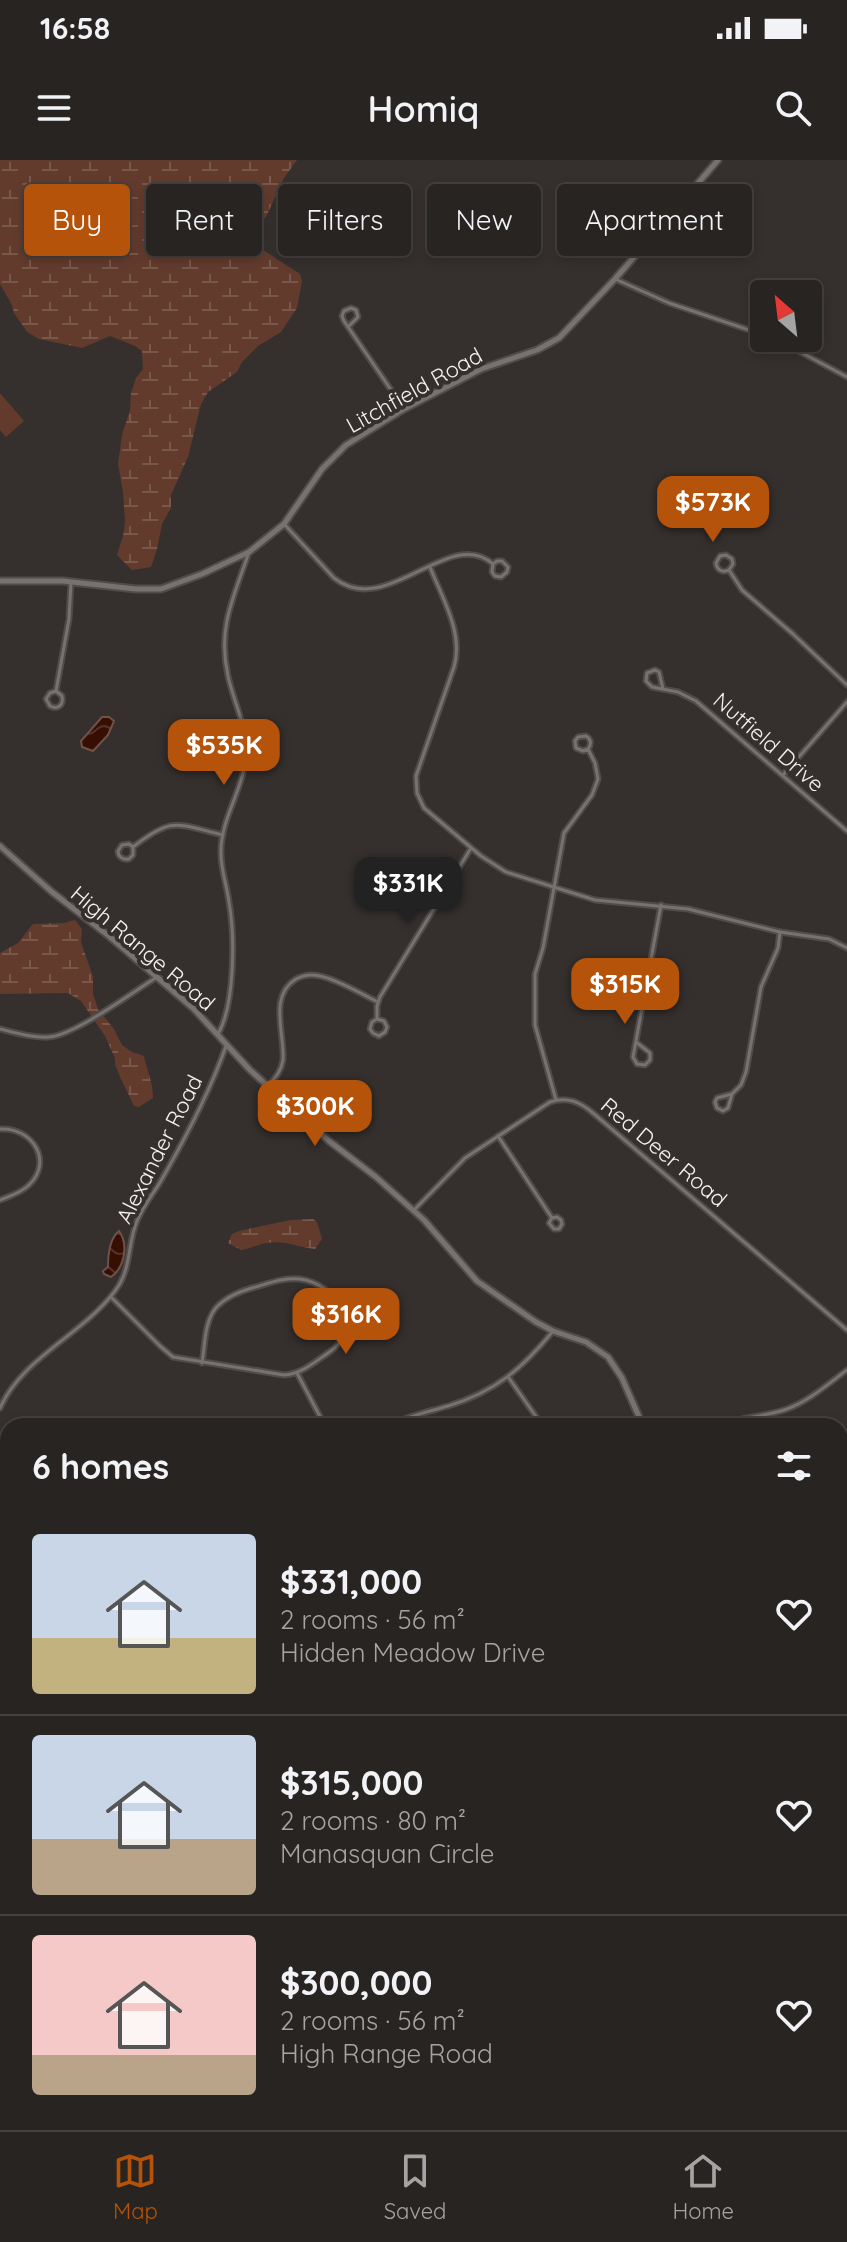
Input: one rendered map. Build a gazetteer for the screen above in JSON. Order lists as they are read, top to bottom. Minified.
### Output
{"streets":{"street":["Litchfield Road","Nutfield Drive","High Range Road","Alexander Road","Red Deer Road"]},"crossings":[["High Range Road","Alexander Road"]],"north":"top left","page":{"status":"16:58","header":"Homiq","chip":["Buy","Rent","Filters","New","Apartment"],"price":["$573K","$535K","$331K","$315K","$300K","$316K"],"heading":"6 homes","list":[{"name":"$331,000","note":"2 rooms · 56 m² · Hidden Meadow Drive"},{"name":"$315,000","note":"2 rooms · 80 m² · Manasquan Circle"},{"name":"$300,000","note":"2 rooms · 56 m² · High Range Road"}],"tabs":["Map","Saved","Home"]}}
